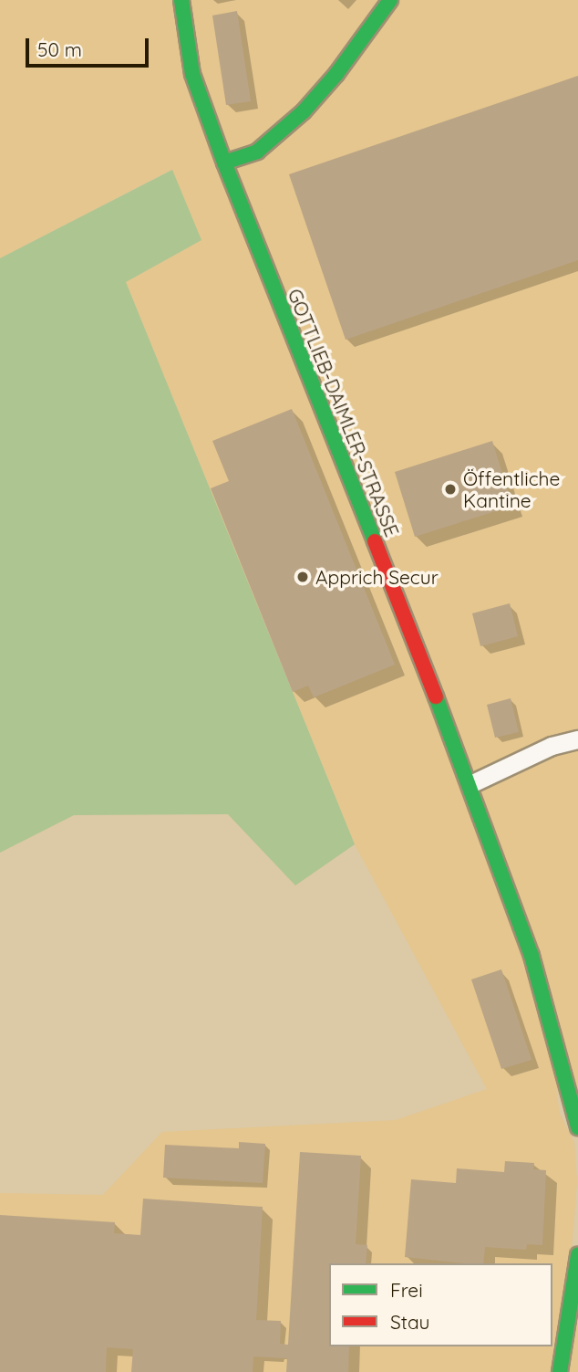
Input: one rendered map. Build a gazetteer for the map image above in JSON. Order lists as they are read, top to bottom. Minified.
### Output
{"streets":{"street":["GOTTLIEB-DAIMLER-STRASSE"]},"places":["Öffentliche Kantine","Apprich Secur"],"legend":["Frei","Stau"],"scale_bar":"50 m"}
